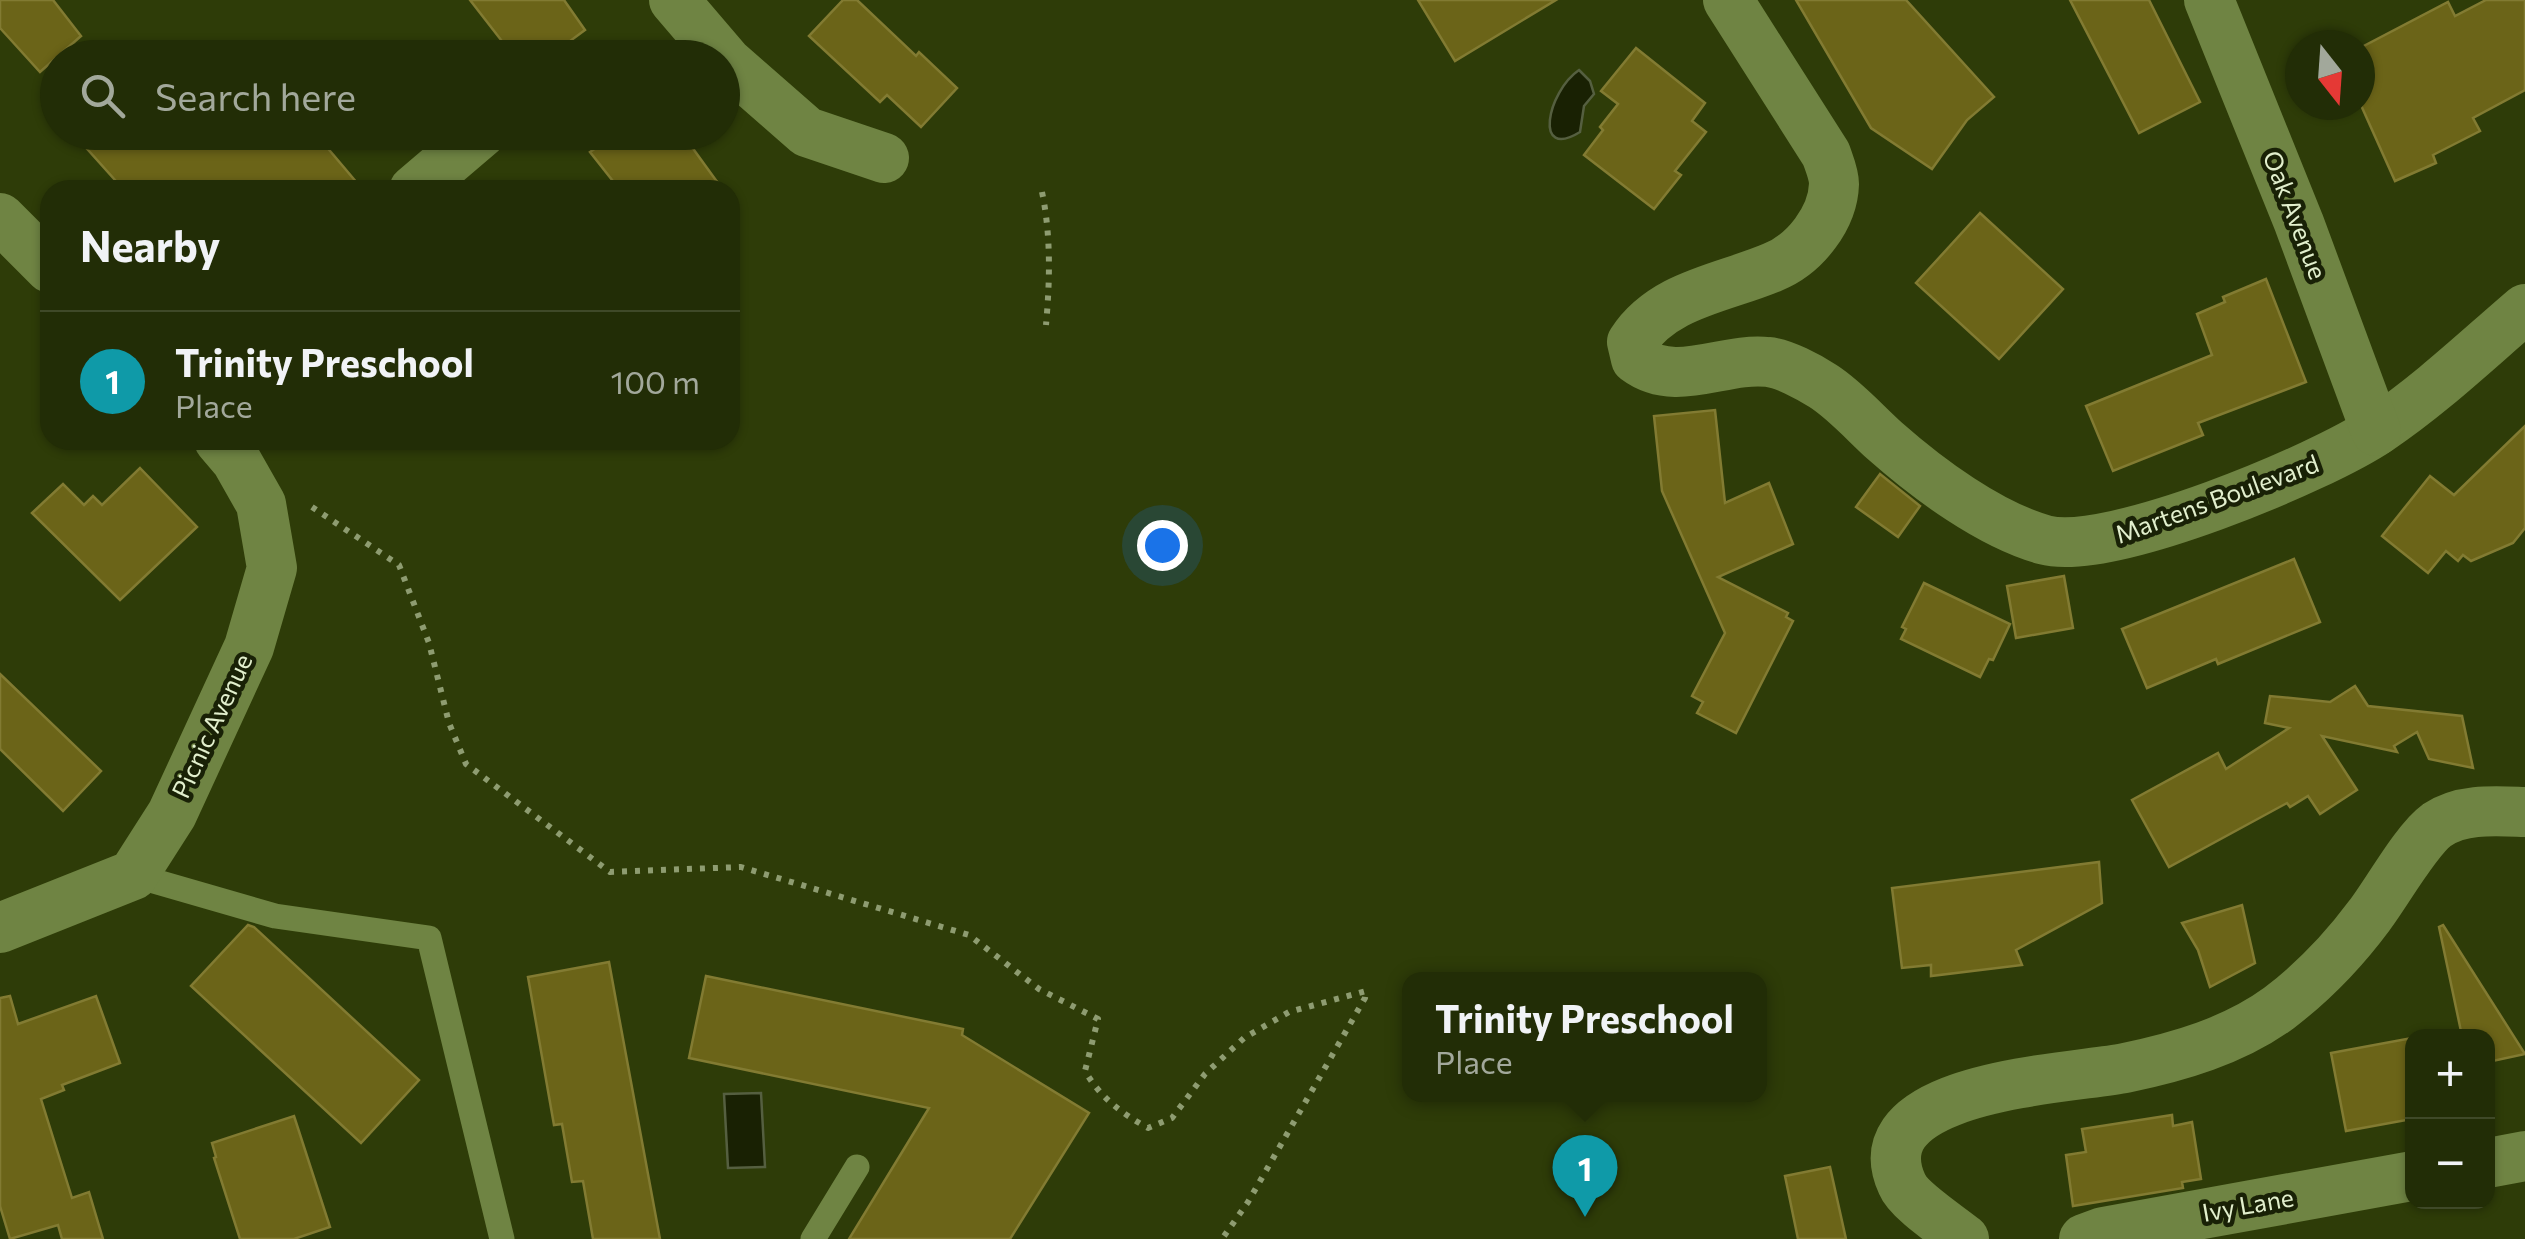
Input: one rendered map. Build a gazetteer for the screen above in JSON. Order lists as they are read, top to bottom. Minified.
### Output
{"streets":{"street":["Oak Avenue","Martens Boulevard","Picnic Avenue","Ivy Lane"]},"crossings":[["Oak Avenue","Martens Boulevard"]],"north":"bottom","page":{"search":"Search here","heading":"Nearby","list":[{"mark":"1","name":"Trinity Preschool","note":"Place","value":"100 m"}],"popup":["Trinity Preschool","Place"],"map_buttons":["+","−"],"pins":"1"}}
